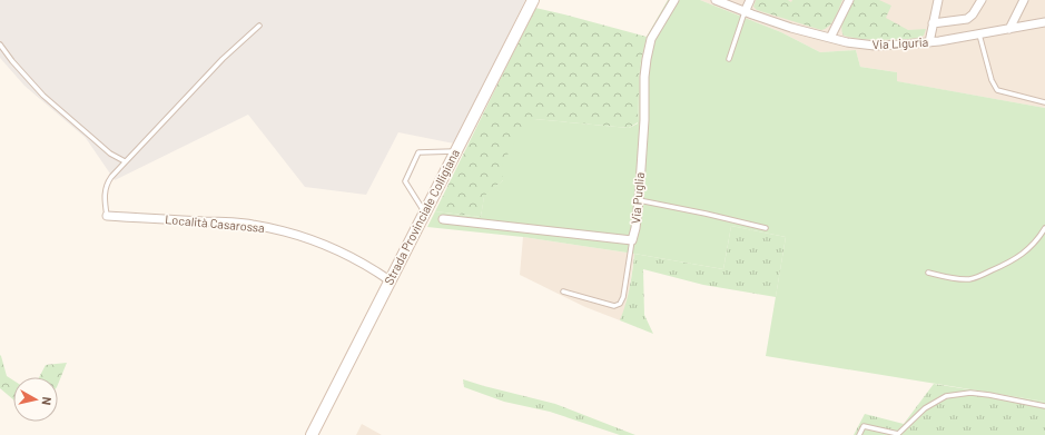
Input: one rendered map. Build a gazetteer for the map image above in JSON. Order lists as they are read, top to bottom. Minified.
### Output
{"streets":{"main road":["Strada Provinciale Colligiana"],"street":["Via Liguria","Via Puglia","Località Casarossa"]},"crossings":[["Strada Provinciale Colligiana","Località Casarossa"]],"north":"right"}
